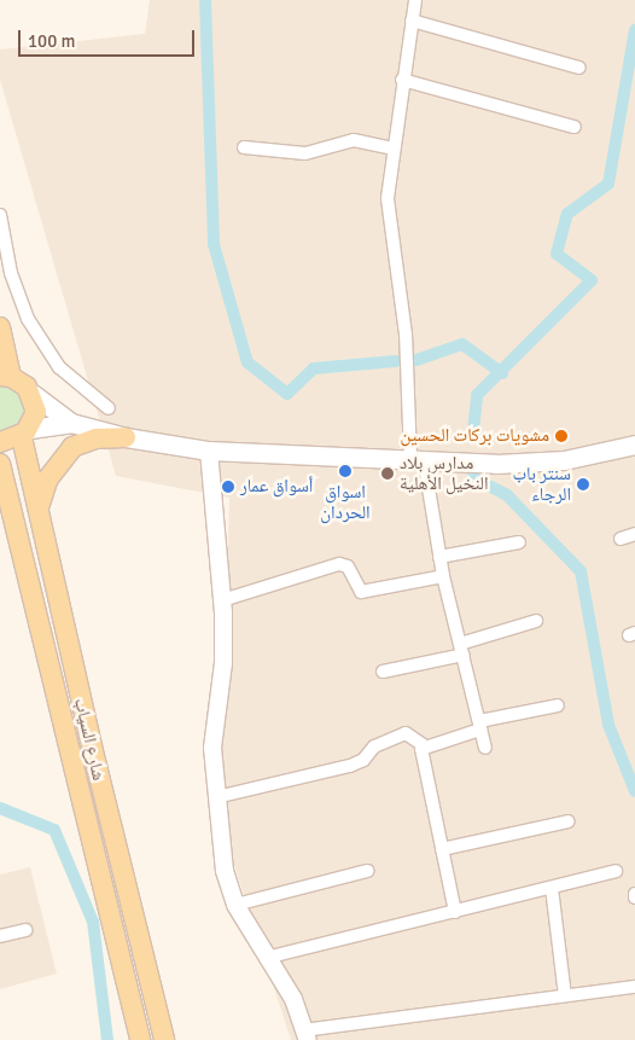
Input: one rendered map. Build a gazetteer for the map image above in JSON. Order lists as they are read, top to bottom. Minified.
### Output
{"streets":{"main road":["شارع السياب"]},"places":["مشويات بركات الحسين","اسواق الحردان","مدارس بلاد النخيل الأهلية","سنتر باب الرجاء","أسواق عمار"],"scale_bar":"100 m"}
